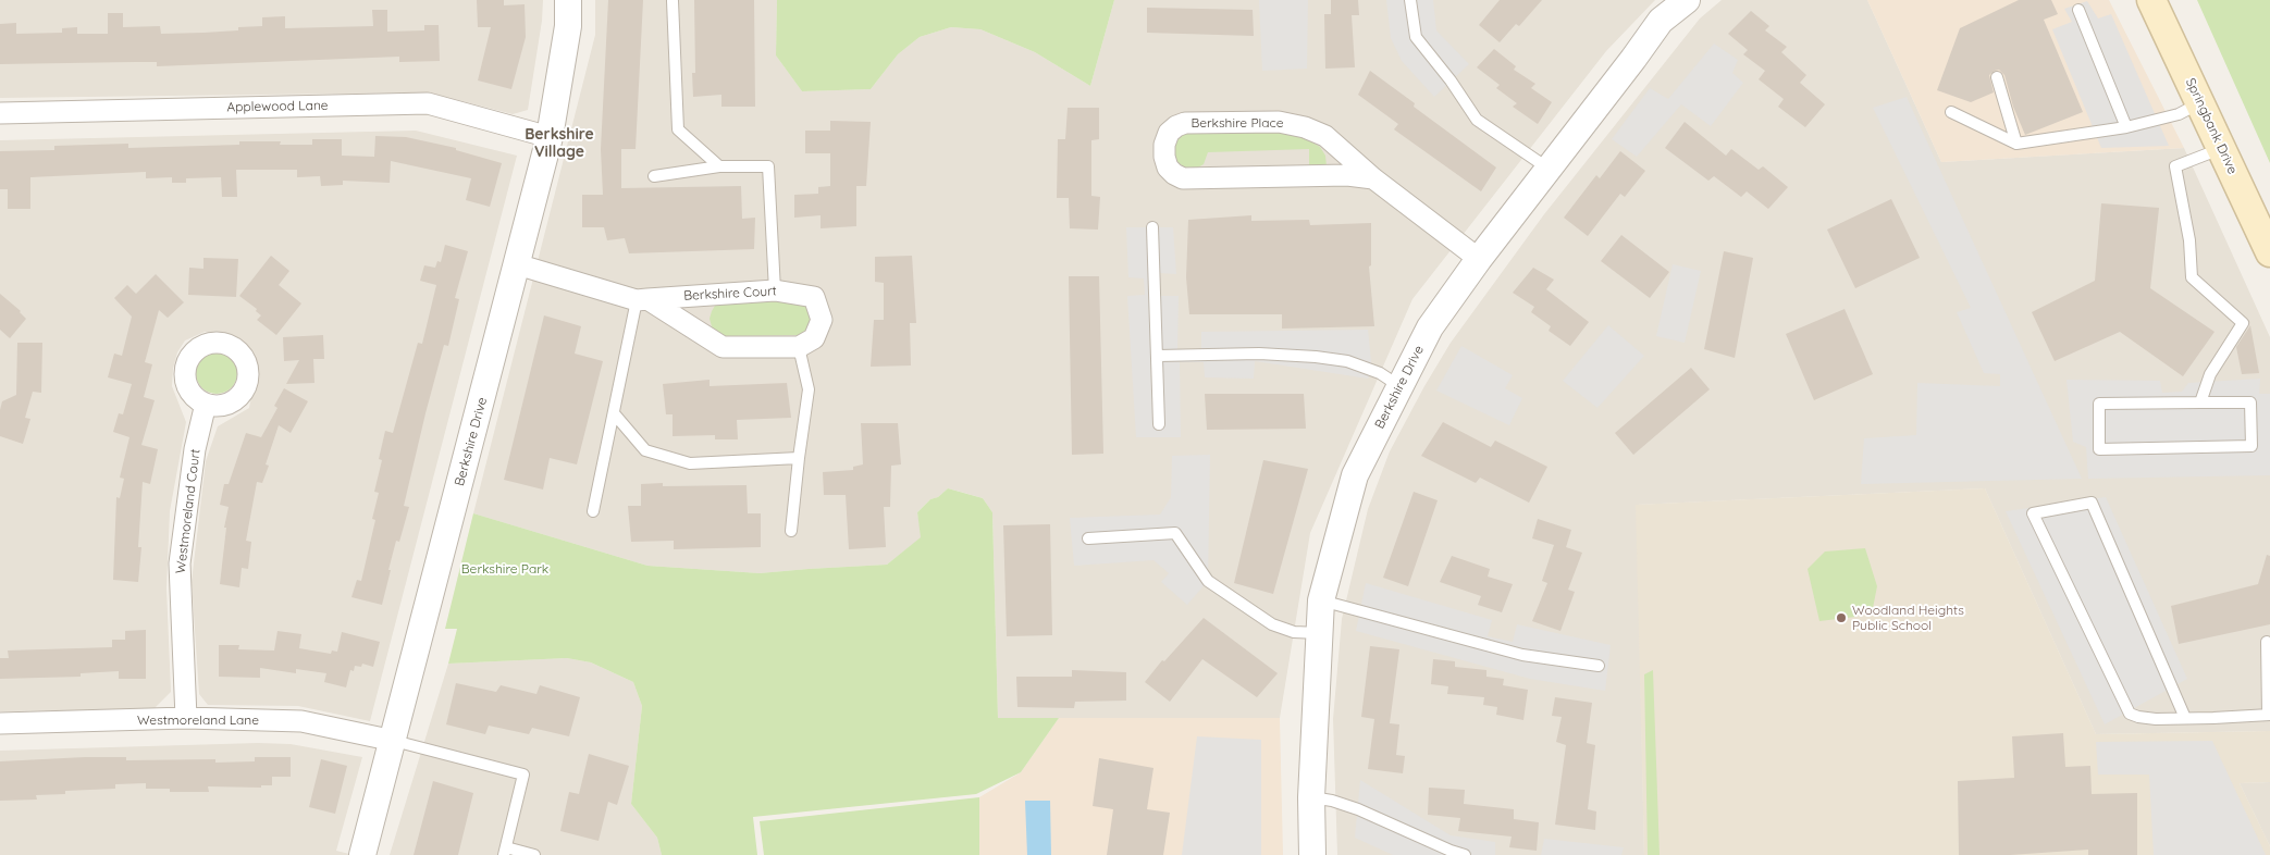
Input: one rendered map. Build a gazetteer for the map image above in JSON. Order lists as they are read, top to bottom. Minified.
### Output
{"streets":{"main road":["Springbank Drive"],"street":["Applewood Lane","Berkshire Place","Berkshire Court","Berkshire Drive","Westmoreland Court","Westmoreland Lane"]},"crossings":[["Applewood Lane","Berkshire Drive"],["Berkshire Place","Berkshire Drive"],["Berkshire Court","Berkshire Drive"],["Berkshire Drive","Westmoreland Lane"],["Westmoreland Court","Westmoreland Lane"]],"districts":["Berkshire Village"],"parks":["Berkshire Park"],"places":["Woodland Heights Public School"]}
